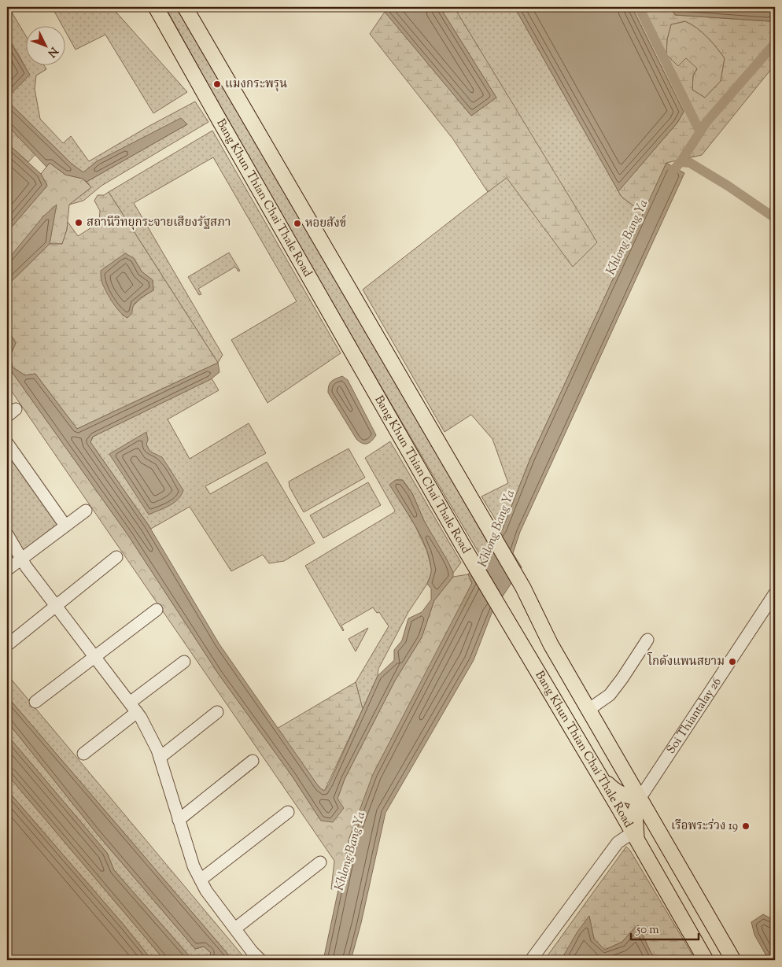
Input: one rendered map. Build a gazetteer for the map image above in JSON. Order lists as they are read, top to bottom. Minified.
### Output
{"streets":{"main road":["Bang Khun Thian Chai Thale Road"],"street":["Soi Thiantalay 26"]},"crossings":[["Bang Khun Thian Chai Thale Road","Soi Thiantalay 26"]],"water":["Khlong Bang Ya"],"places":["แมงกระพรุน","สถานีวิทยุกระจายเสียงรัฐสภา","หอยสังข์","โกดังแพนสยาม","เรือพระร่วง 19"],"scale_bar":"50 m","north":"bottom right"}
